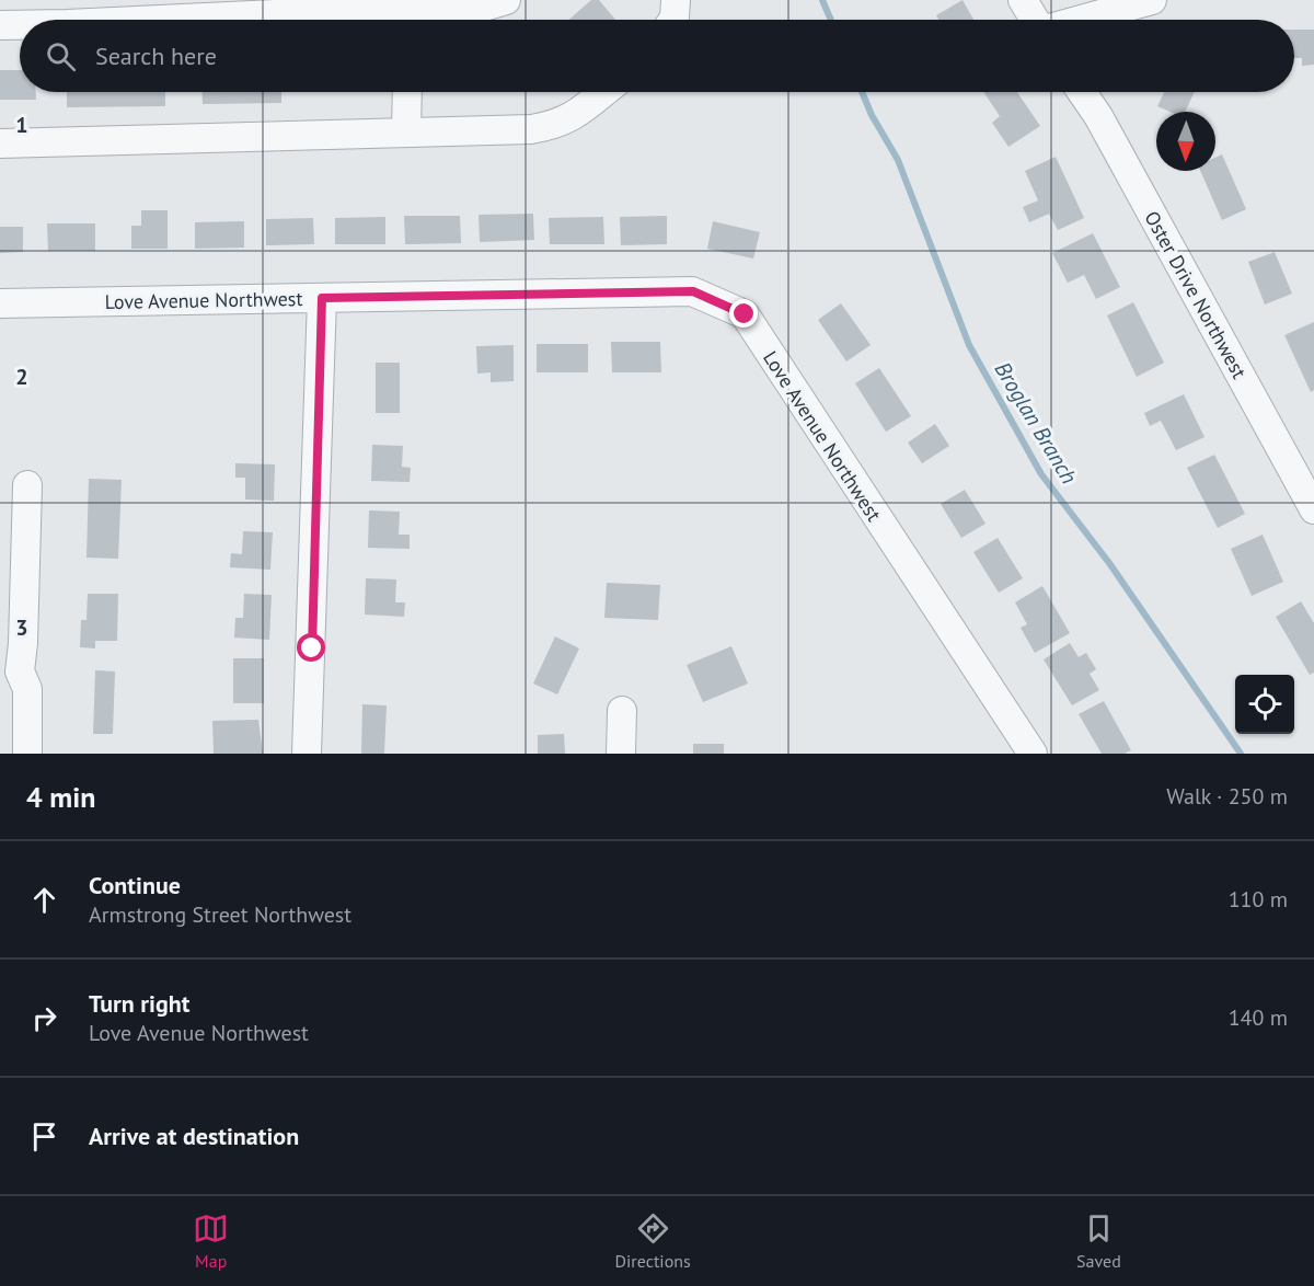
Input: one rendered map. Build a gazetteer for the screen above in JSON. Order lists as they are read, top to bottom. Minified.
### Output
{"streets":{"street":["Oster Drive Northwest","Love Avenue Northwest"]},"water":["Broglan Branch"],"north":"bottom","page":{"search":"Search here","heading":["4 min","Walk · 250 m"],"list":[["Continue","Armstrong Street Northwest","110 m"],["Turn right","Love Avenue Northwest","140 m"],"Arrive at destination"],"nav":["Map","Directions","Saved"]},"grid":{"rows":["1","2","3"]}}
